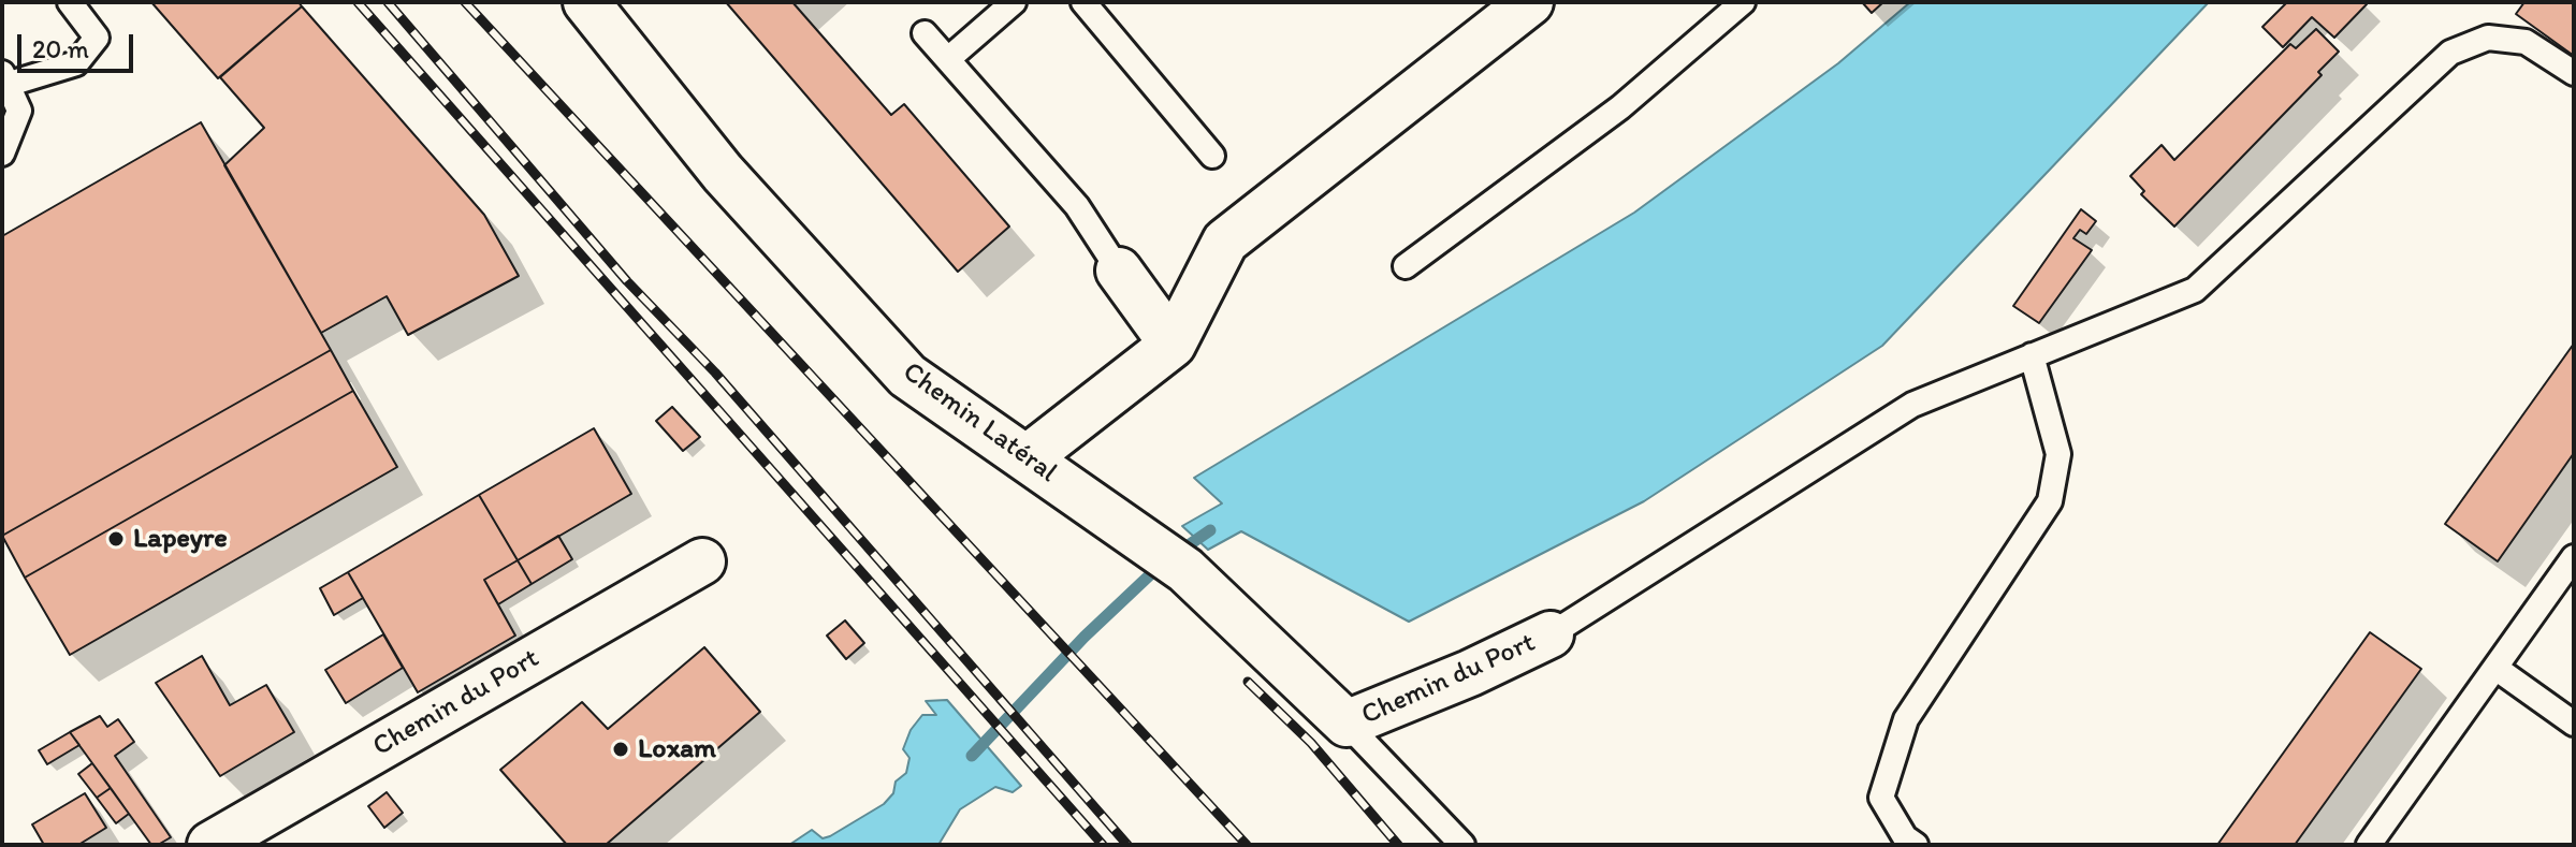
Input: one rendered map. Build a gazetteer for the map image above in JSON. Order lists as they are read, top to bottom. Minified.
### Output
{"streets":{"street":["Chemin Latéral","Chemin du Port"]},"crossings":[["Chemin Latéral","Chemin du Port"]],"places":["Lapeyre","Loxam"],"scale_bar":"20 m"}
